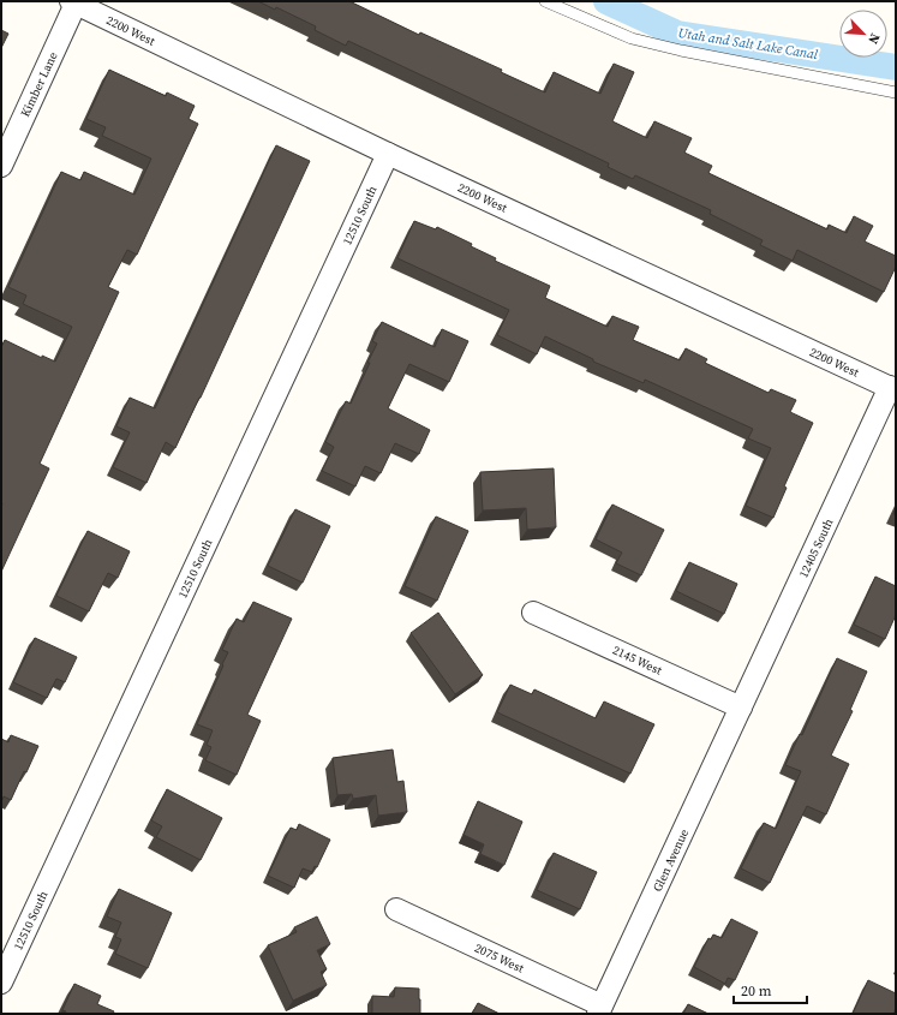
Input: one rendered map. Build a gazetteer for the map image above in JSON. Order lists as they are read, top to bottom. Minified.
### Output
{"streets":{"street":["2200 West","Kimber Lane","12510 South","12405 South","2145 West","Glen Avenue","2075 West"]},"crossings":[["2200 West","Kimber Lane"],["2200 West","12510 South"],["2200 West","12405 South"],["12405 South","2145 West"],["12405 South","Glen Avenue"],["2145 West","Glen Avenue"],["Glen Avenue","2075 West"]],"water":["Utah and Salt Lake Canal"],"scale_bar":"20 m","north":"bottom right"}
